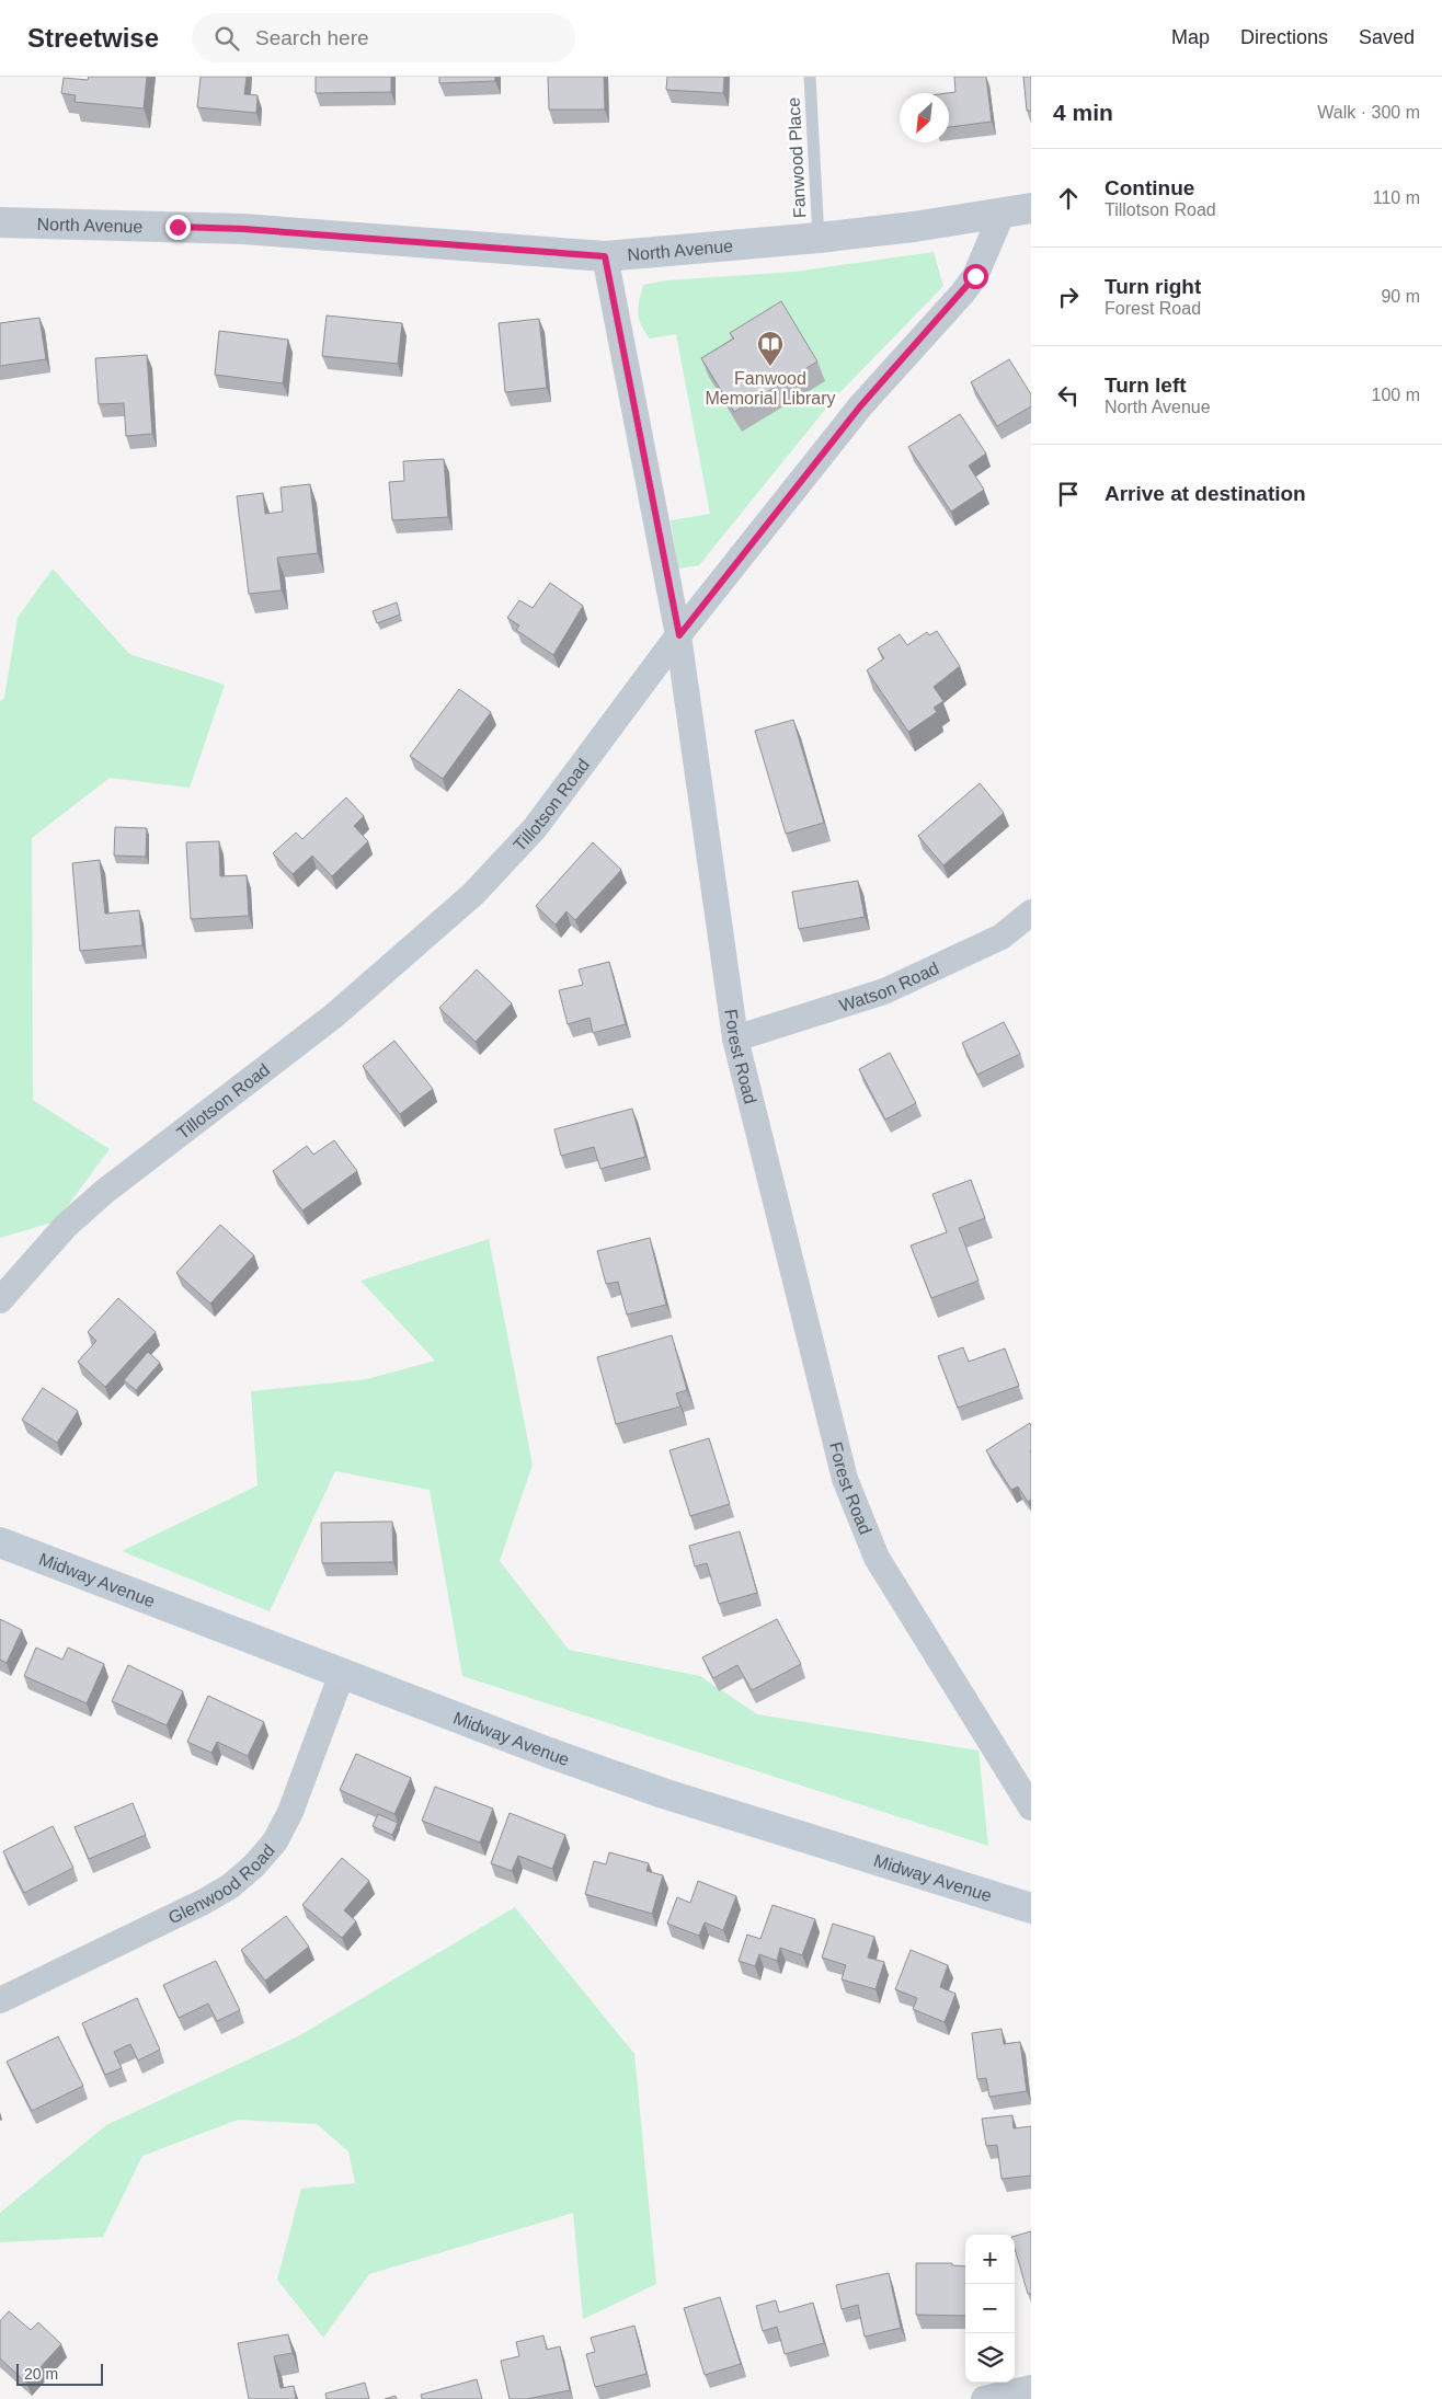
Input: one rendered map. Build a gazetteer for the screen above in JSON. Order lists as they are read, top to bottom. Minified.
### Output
{"streets":{"main road":["Midway Avenue"],"street":["North Avenue","Tillotson Road","Watson Road","Forest Road","Glenwood Road"],"lane":["Fanwood Place"]},"crossings":[["Fanwood Place","North Avenue"],["North Avenue","Tillotson Road"],["North Avenue","Forest Road"],["Tillotson Road","Forest Road"],["Watson Road","Forest Road"],["Midway Avenue","Glenwood Road"]],"places":{"library":["Fanwood Memorial Library"]},"scale_bar":"20 m","north":"bottom left","page":{"header":"Streetwise","search":"Search here","nav":["Map","Directions","Saved"],"heading":["4 min","Walk · 300 m"],"list":[["Continue","Tillotson Road","110 m"],["Turn right","Forest Road","90 m"],["Turn left","North Avenue","100 m"],"Arrive at destination"],"map_buttons":["+","−"],"scale":"20 m"}}
